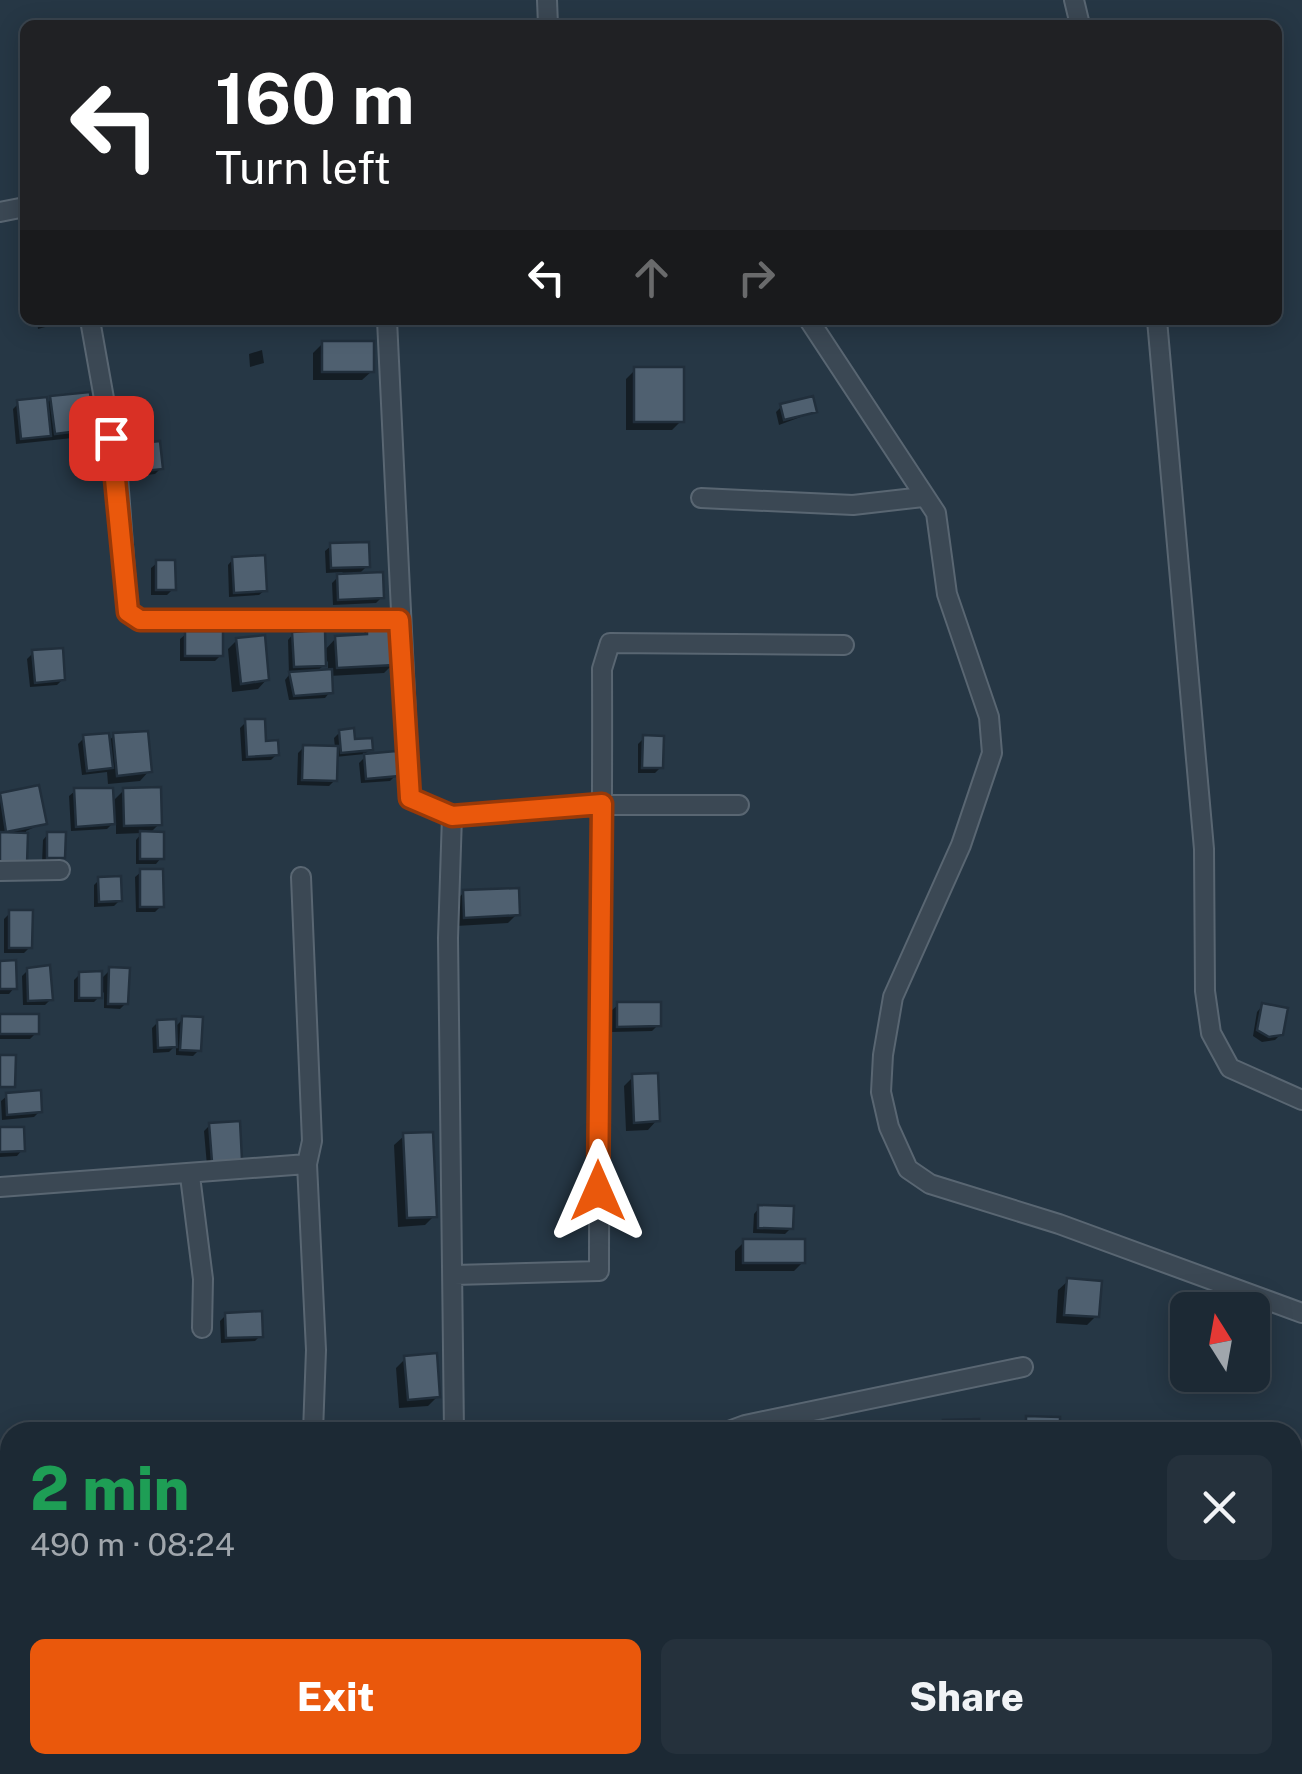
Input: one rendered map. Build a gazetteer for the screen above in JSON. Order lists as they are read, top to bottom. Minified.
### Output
{"north":"top","page":{"turn":["160 m","Turn left"],"heading":["2 min","490 m · 08:24"],"buttons":["Exit","Share"]}}
